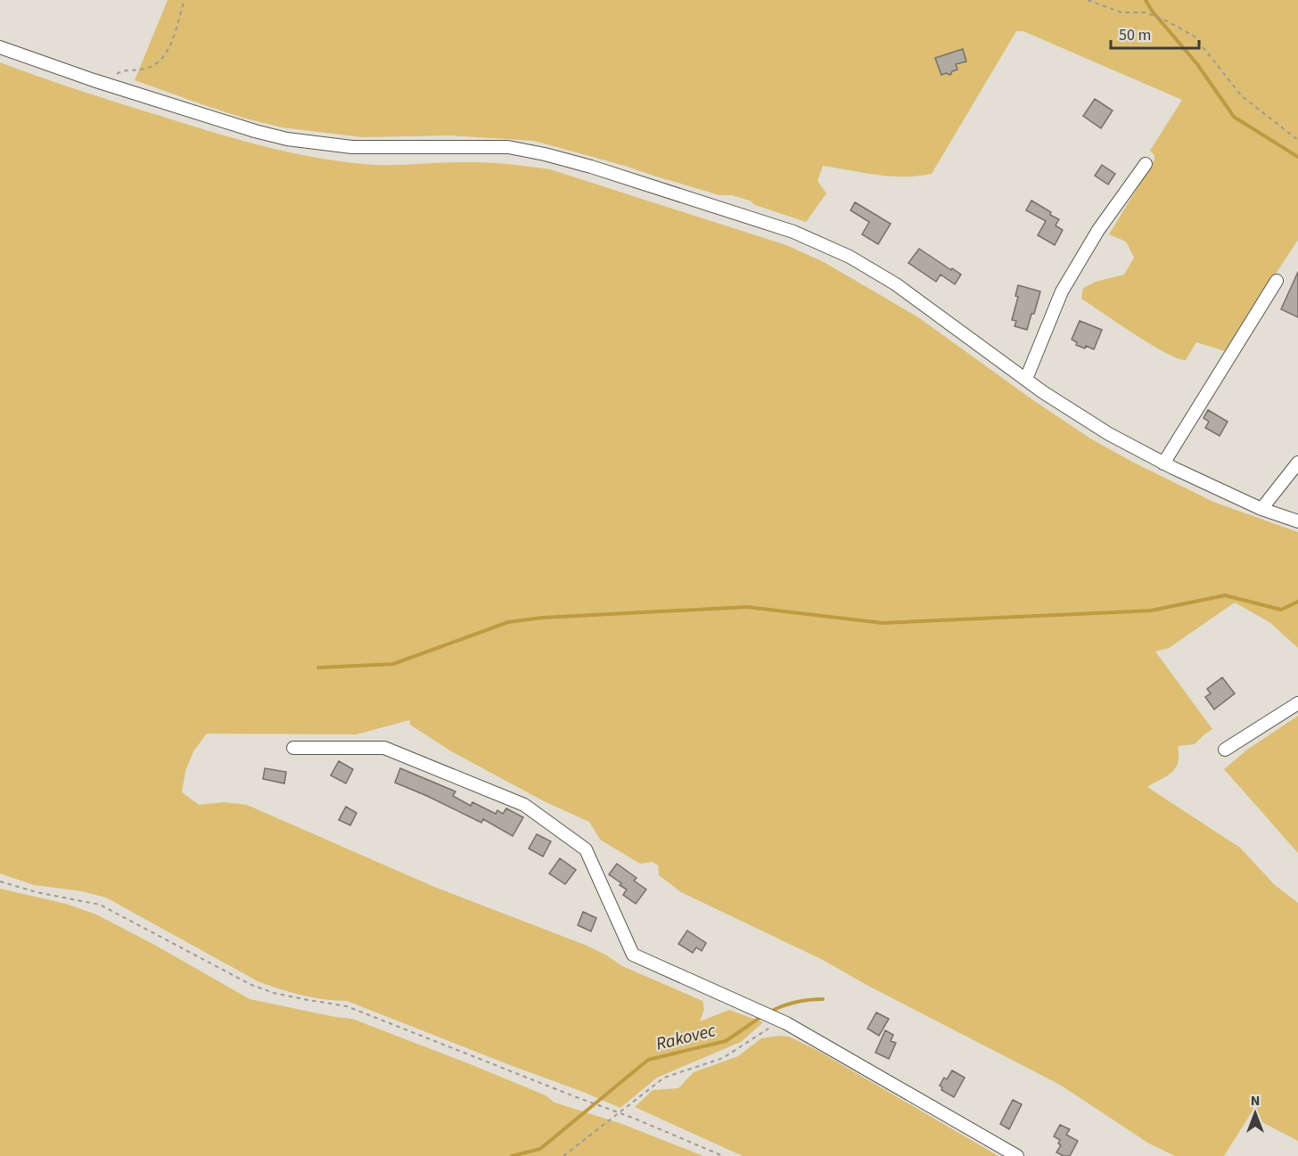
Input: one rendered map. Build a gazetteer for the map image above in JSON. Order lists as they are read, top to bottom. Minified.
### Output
{"water":["Rakovec"],"scale_bar":"50 m","north":"top"}
